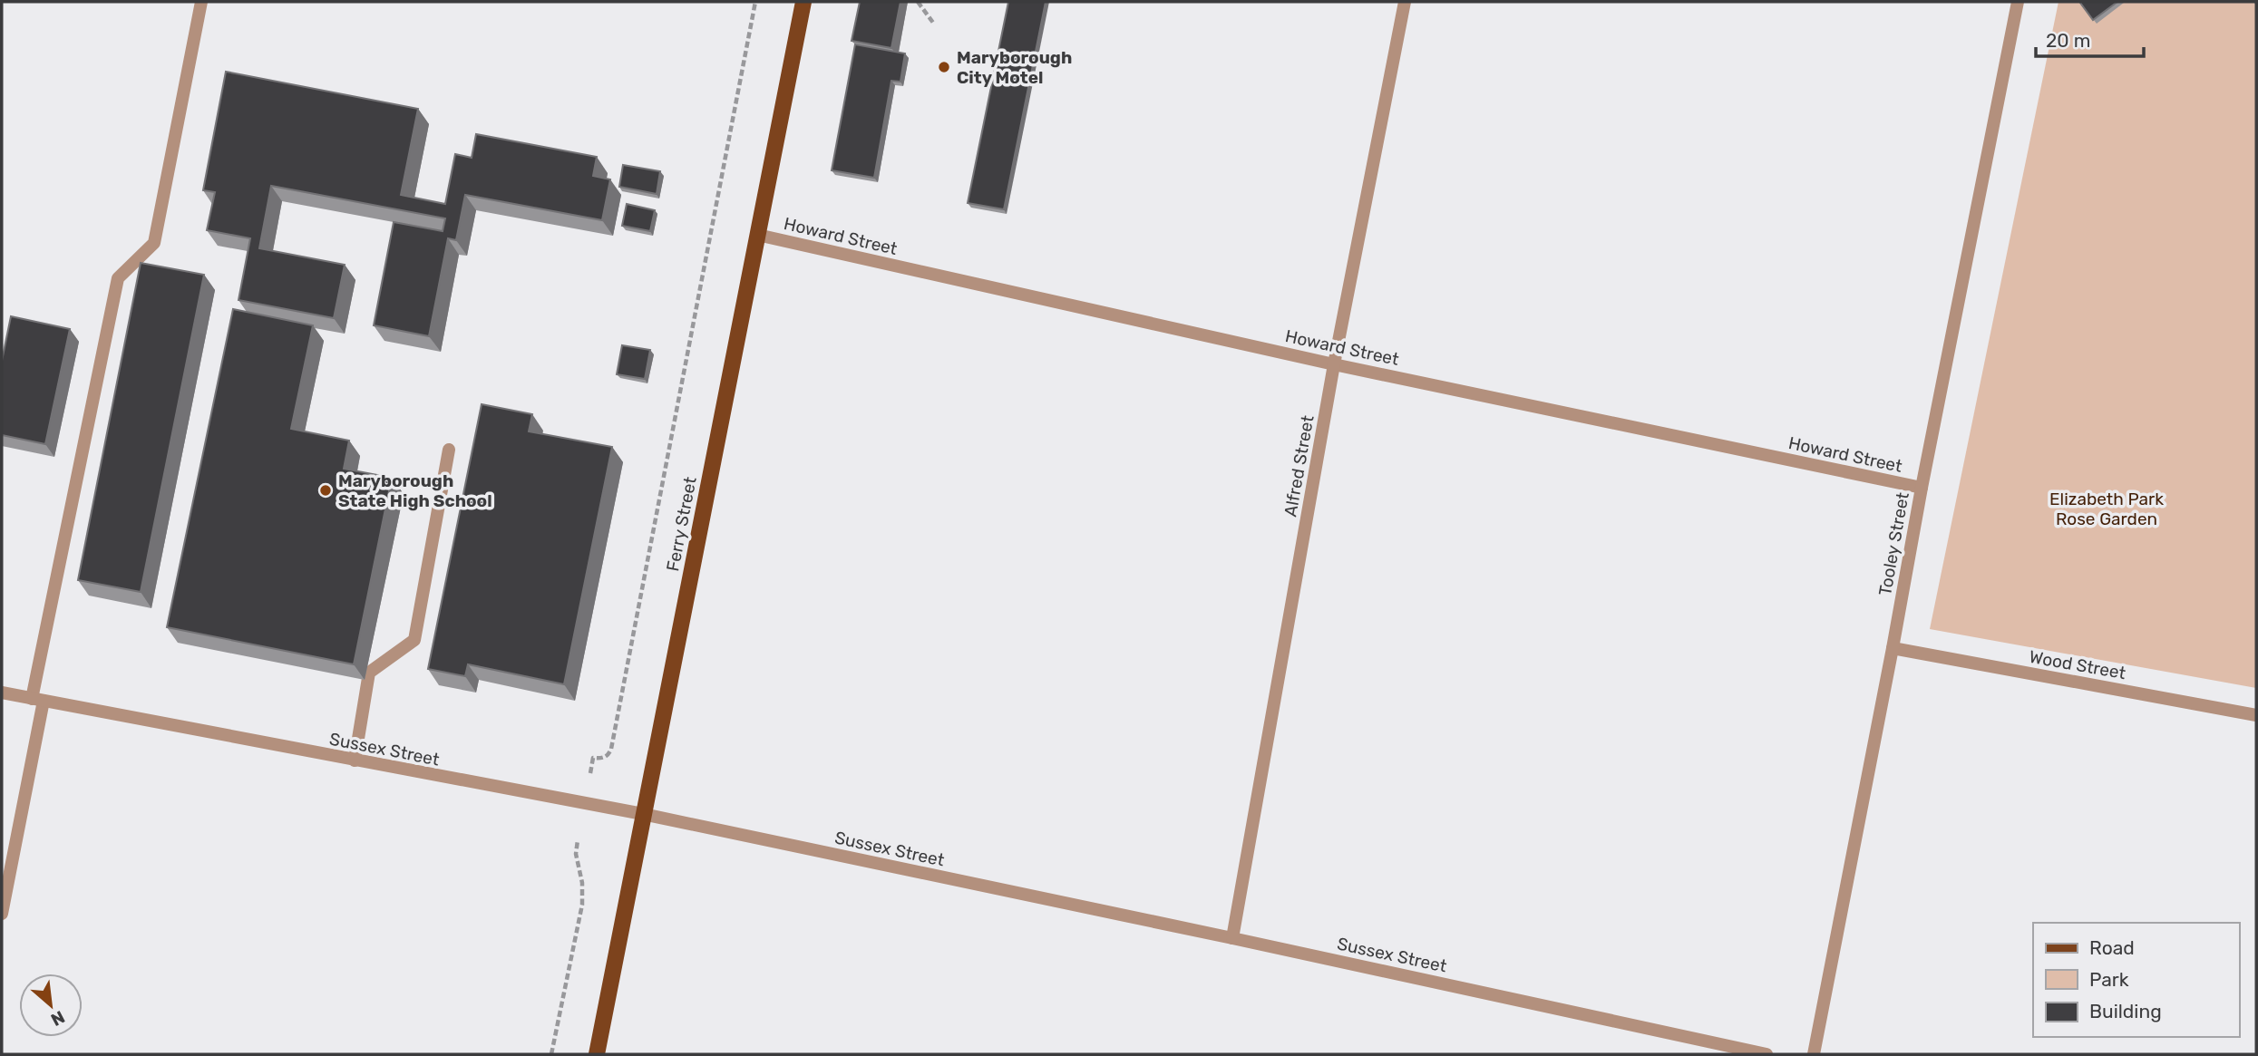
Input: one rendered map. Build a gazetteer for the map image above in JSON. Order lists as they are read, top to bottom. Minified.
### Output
{"streets":{"main road":["Ferry Street"],"street":["Howard Street","Alfred Street","Tooley Street","Wood Street","Sussex Street"]},"crossings":[["Howard Street","Alfred Street"],["Howard Street","Ferry Street"],["Howard Street","Tooley Street"],["Alfred Street","Sussex Street"],["Ferry Street","Sussex Street"],["Tooley Street","Wood Street"]],"parks":["Elizabeth Park Rose Garden"],"places":["Maryborough City Motel","Maryborough State High School"],"legend":["Road","Park","Building"],"scale_bar":"20 m","north":"bottom right"}
